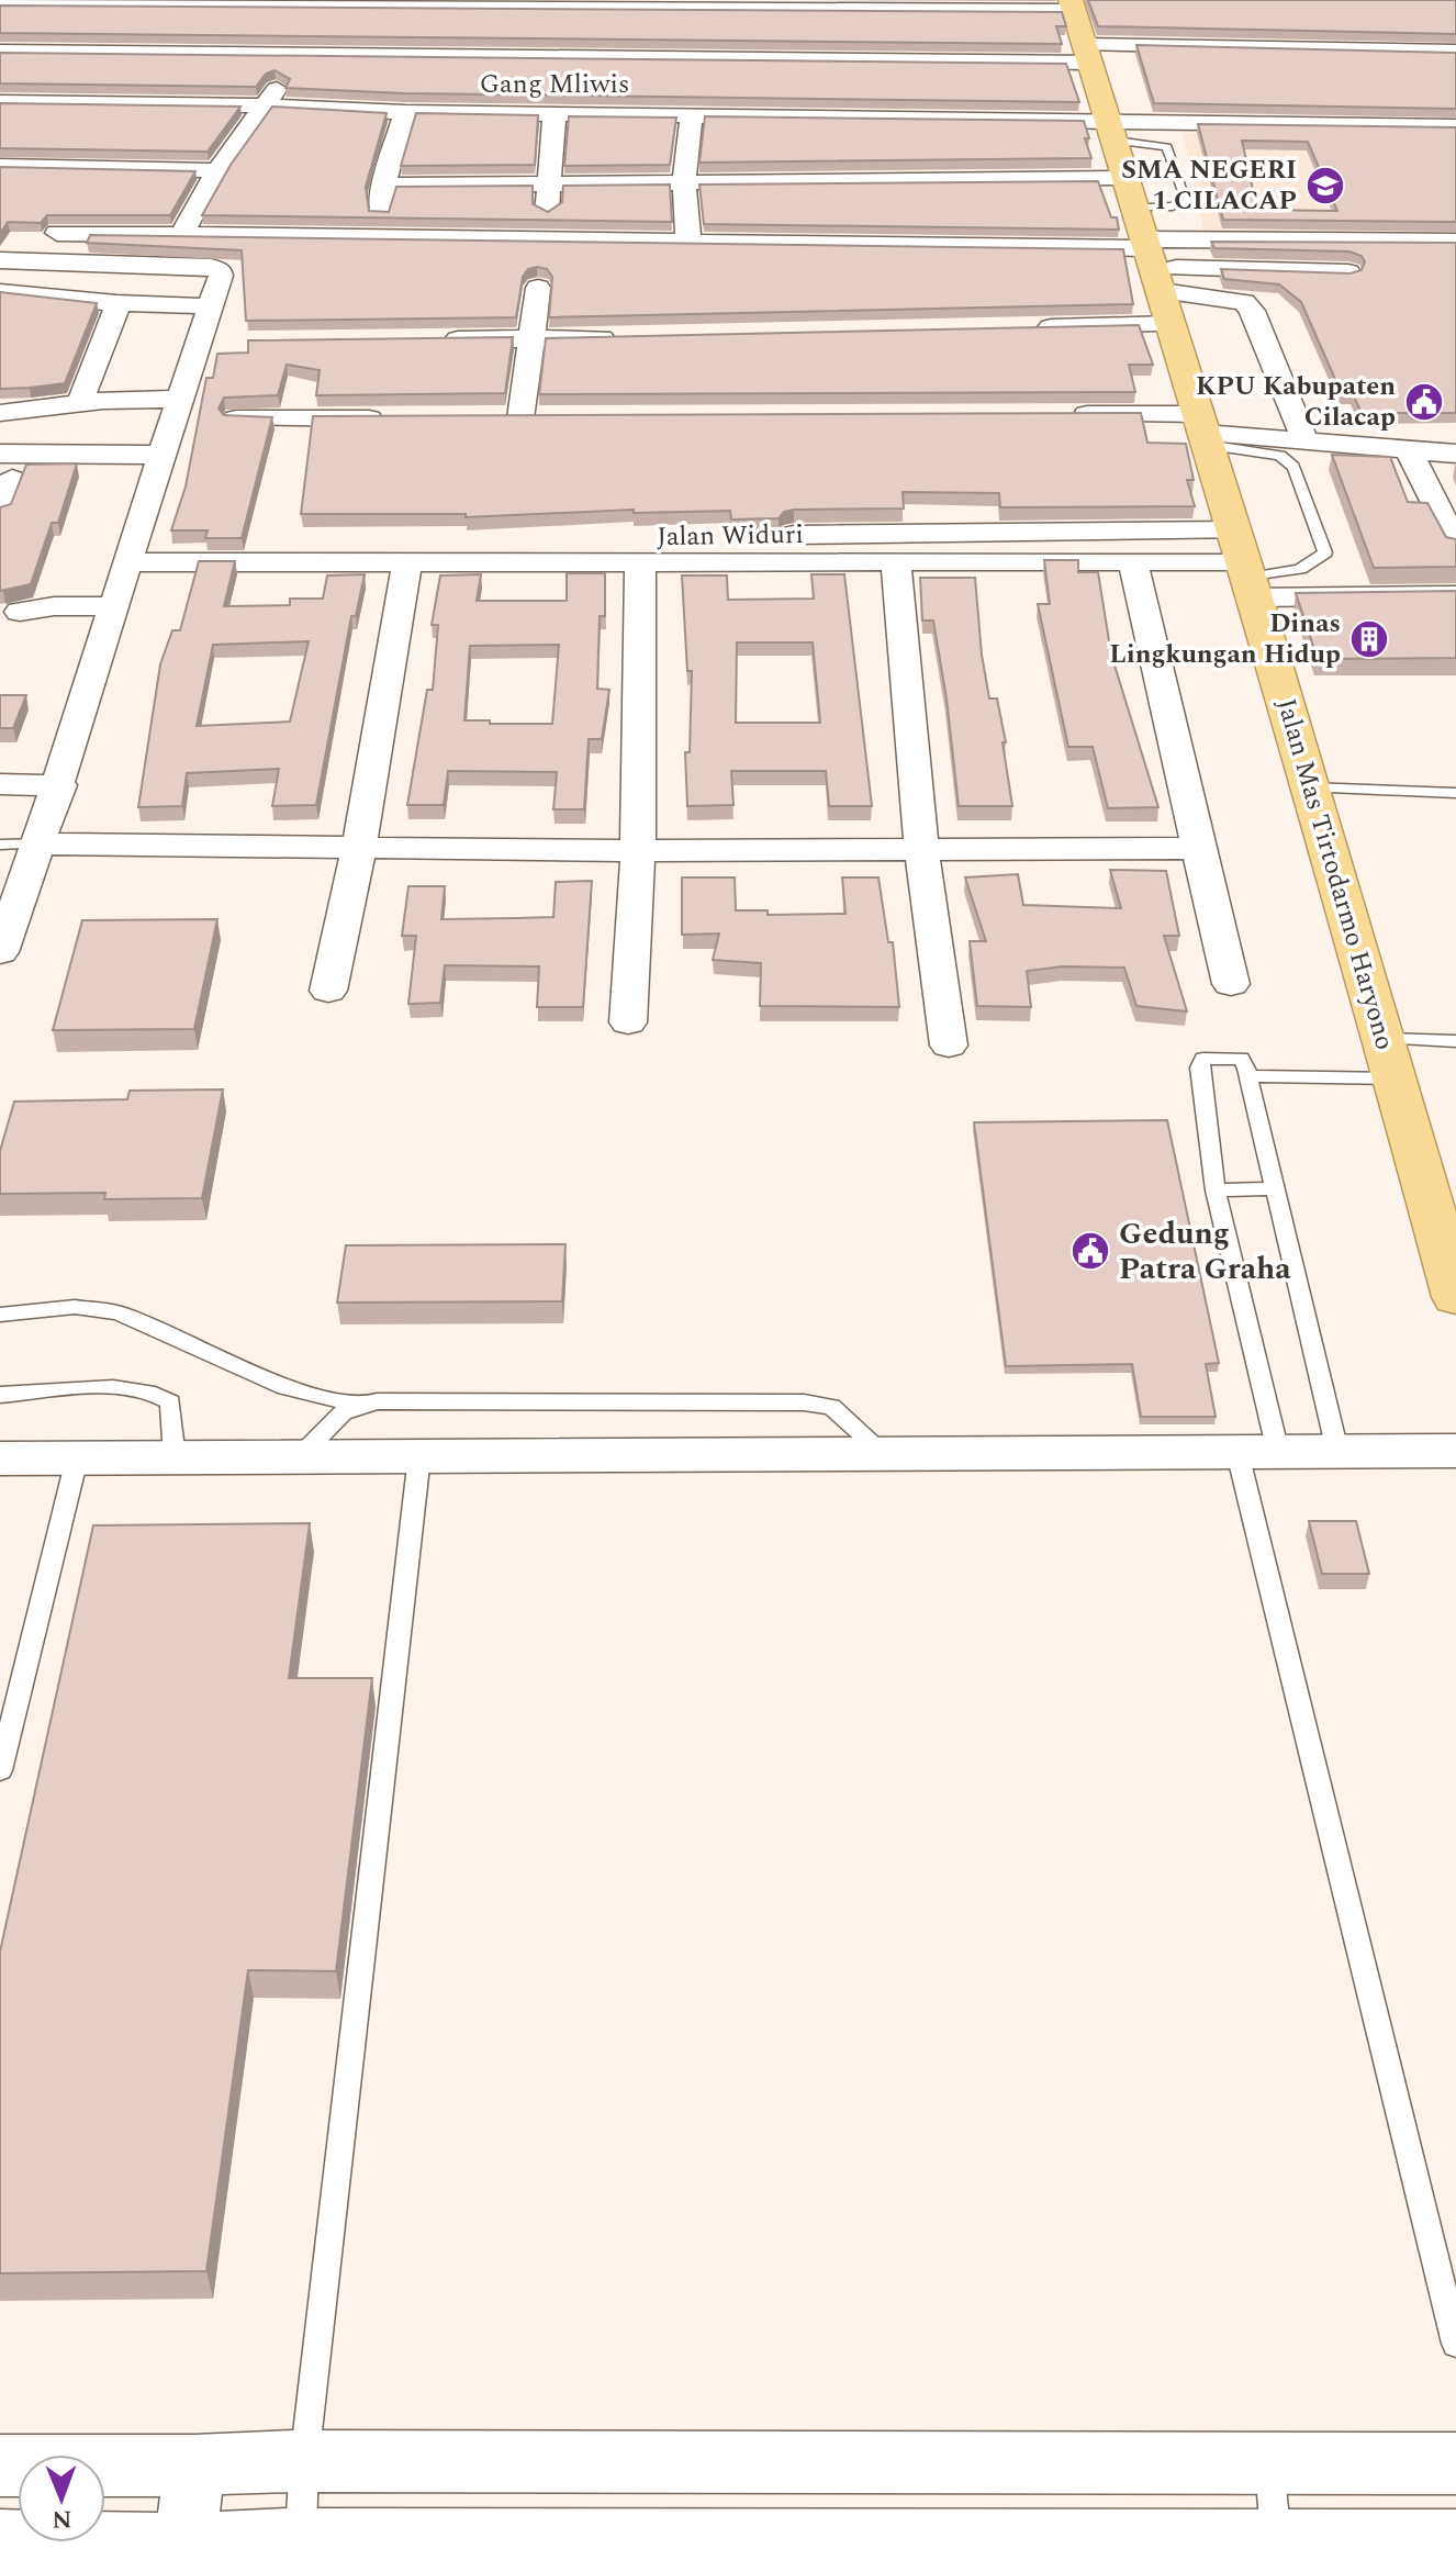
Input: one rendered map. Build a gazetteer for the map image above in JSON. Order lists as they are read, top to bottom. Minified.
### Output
{"streets":{"highway":["Jalan Mas Tirtodarmo Haryono"],"street":["Gang Mliwis","Jalan Widuri"]},"crossings":[["Gang Mliwis","Jalan Mas Tirtodarmo Haryono"],["Jalan Widuri","Jalan Mas Tirtodarmo Haryono"]],"places":{"school or university":["SMA NEGERI 1 CILACAP"],"public building":["KPU Kabupaten Cilacap","Gedung Patra Graha"],"building":["Dinas Lingkungan Hidup"]},"north":"bottom"}
